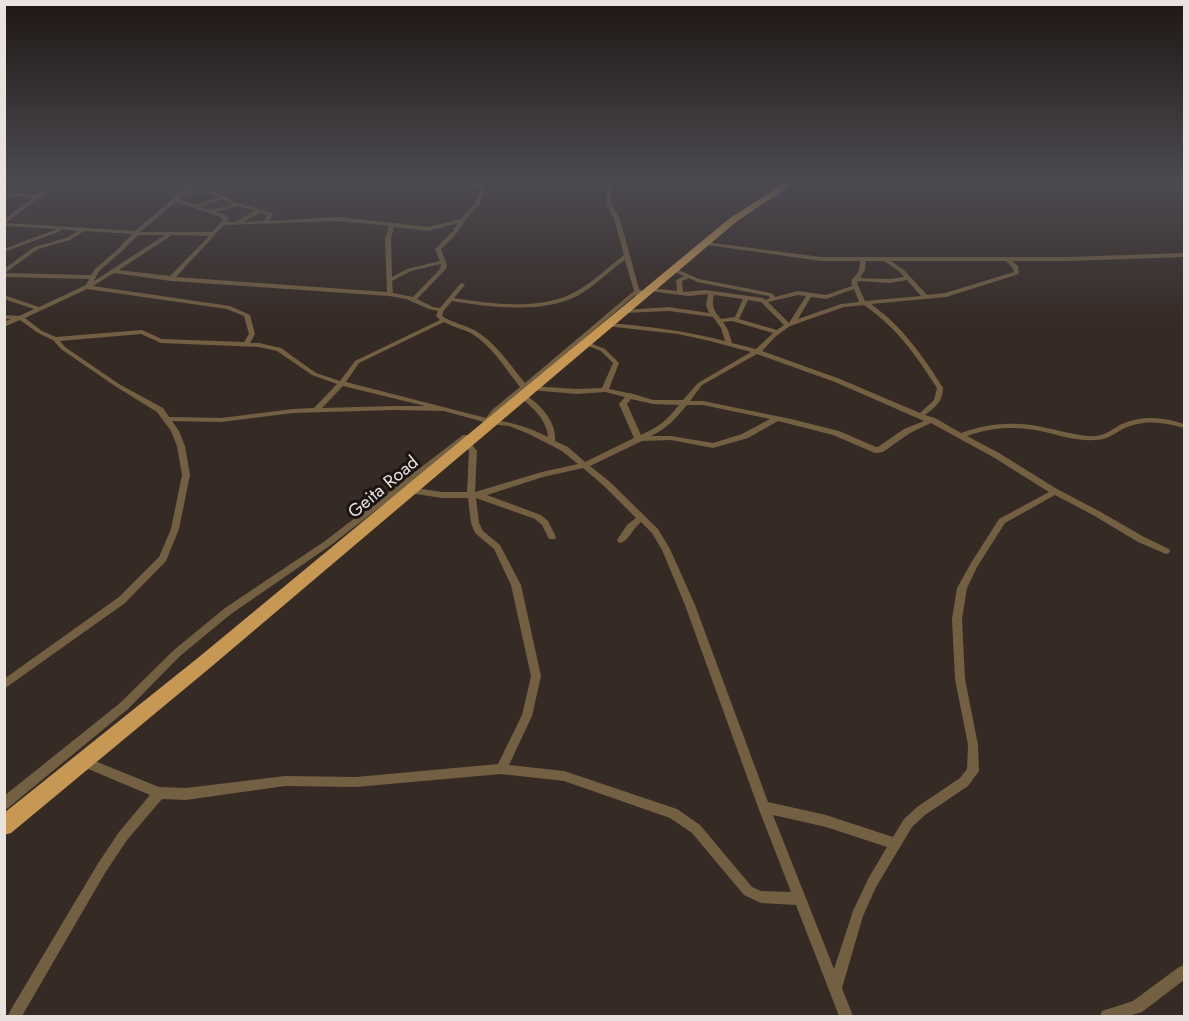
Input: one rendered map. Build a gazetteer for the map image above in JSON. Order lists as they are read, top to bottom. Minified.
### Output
{"streets":{"highway":["Geita Road"]}}
